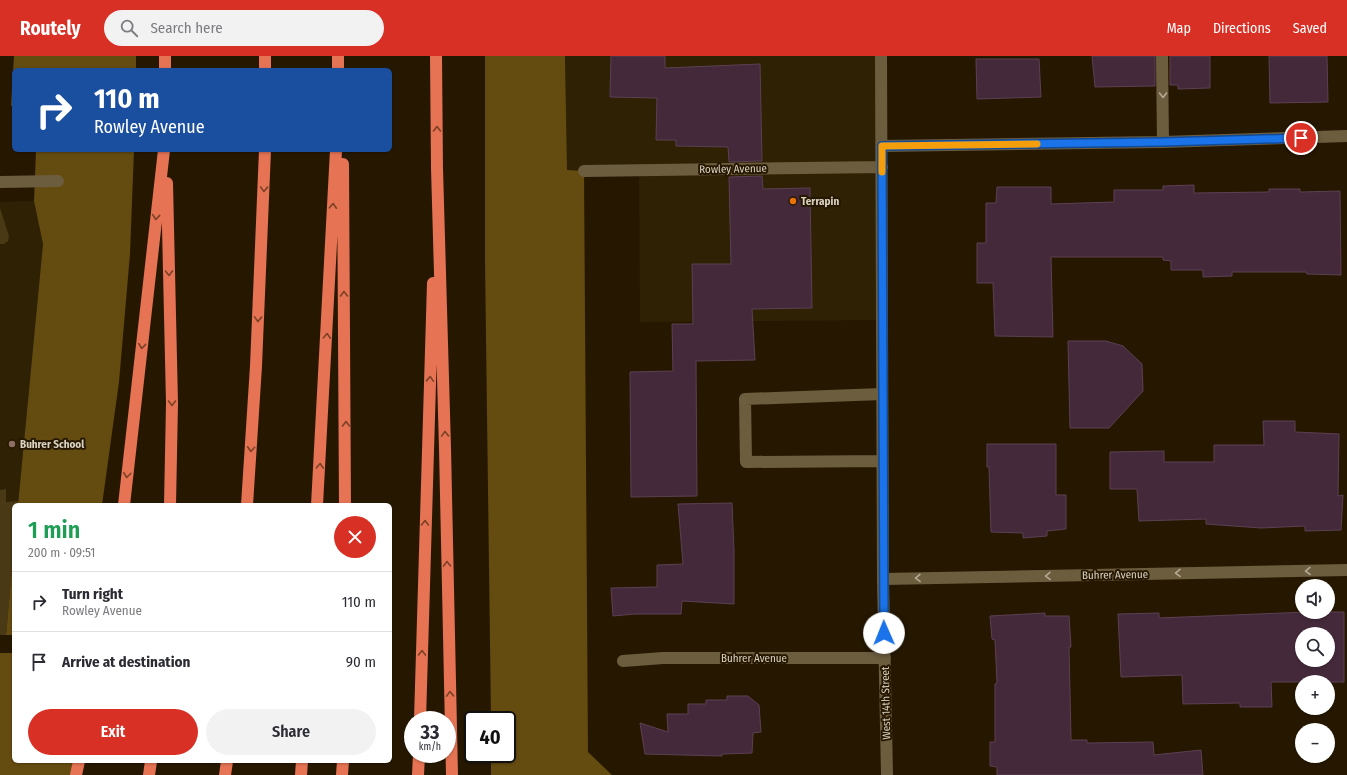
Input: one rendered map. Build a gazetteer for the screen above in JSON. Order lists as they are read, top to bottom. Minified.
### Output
{"streets":{"street":["Rowley Avenue","Buhrer Avenue","West 14th Street"]},"crossings":[["Rowley Avenue","West 14th Street"],["Buhrer Avenue","West 14th Street"]],"one_way":["Buhrer Avenue"],"places":["Terrapin","Buhrer School"],"page":{"header":"Routely","search":"Search here","nav":["Map","Directions","Saved"],"turn":["110 m","Rowley Avenue"],"heading":["1 min","200 m · 09:51"],"list":[{"name":"Turn right","note":"Rowley Avenue","value":"110 m"},{"name":"Arrive at destination","value":"90 m"}],"map_buttons":["+","−"],"buttons":["Exit","Share"],"speed":"33 km/h","limit":"40"}}
